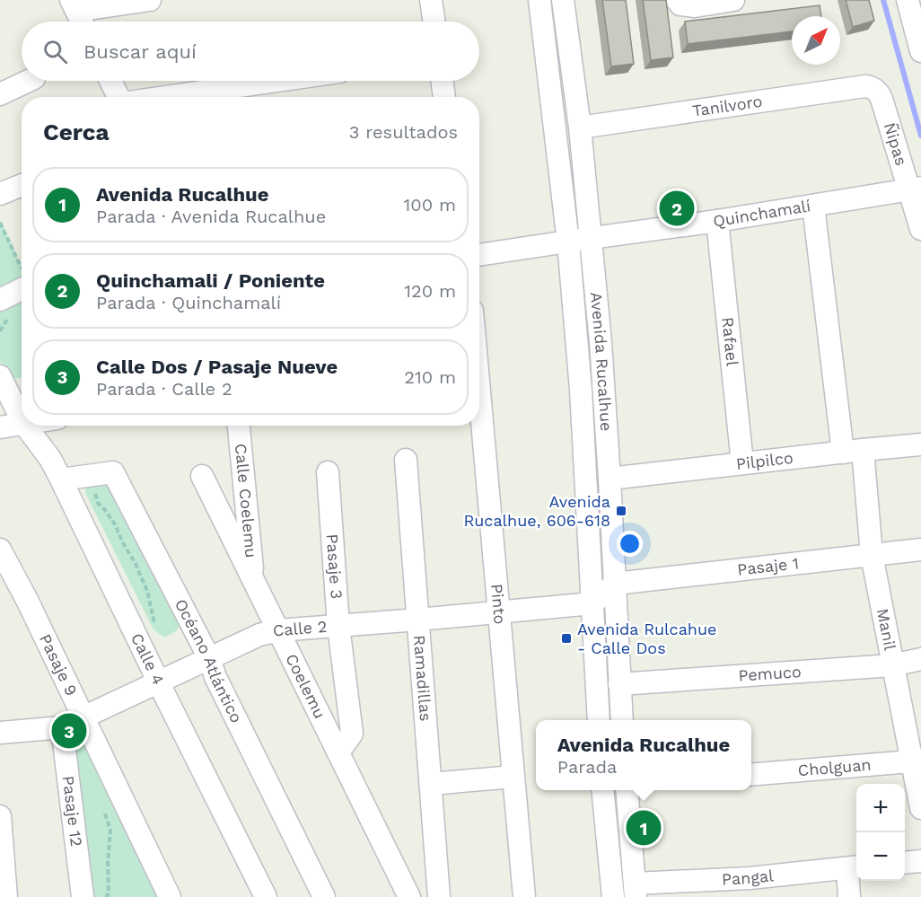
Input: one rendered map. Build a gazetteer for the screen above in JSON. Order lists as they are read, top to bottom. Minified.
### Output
{"streets":{"street":["Tanilvoro","Ñipas","Quinchamalí","Rafael","Avenida Rucalhue","Pilpilco","Calle Coelemu","Pasaje 3","Pasaje 1","Pinto","Calle 2","Manil","Calle 4","Océano Atlántico","Pasaje 9","Pemuco","Ramadillas","Coelemu","Cholguan","Pasaje 12","Pangal"]},"crossings":[["Tanilvoro","Ñipas"],["Tanilvoro","Avenida Rucalhue"],["Ñipas","Quinchamalí"],["Quinchamalí","Rafael"],["Quinchamalí","Avenida Rucalhue"],["Quinchamalí","Manil"],["Rafael","Pilpilco"],["Avenida Rucalhue","Pilpilco"],["Avenida Rucalhue","Pasaje 1"],["Avenida Rucalhue","Calle 2"],["Avenida Rucalhue","Pemuco"],["Pilpilco","Manil"],["Calle Coelemu","Coelemu"],["Pasaje 3","Calle 2"],["Pasaje 3","Coelemu"],["Pasaje 1","Manil"],["Pinto","Calle 2"],["Calle 2","Calle 4"],["Calle 2","Océano Atlántico"],["Calle 2","Pasaje 9"],["Calle 2","Ramadillas"],["Calle 2","Coelemu"],["Calle 2","Pasaje 12"],["Manil","Pemuco"],["Manil","Cholguan"],["Calle 4","Océano Atlántico"]],"places":{"transit":["Avenida Rucalhue, 606-618","Avenida Rulcahue - Calle Dos"]},"north":"top right","page":{"search":"Buscar aquí","heading":["Cerca","3 resultados"],"list":[{"mark":"1","name":"Avenida Rucalhue","note":"Parada · Avenida Rucalhue","value":"100 m"},{"mark":"2","name":"Quinchamali / Poniente","note":"Parada · Quinchamalí","value":"120 m"},{"mark":"3","name":"Calle Dos / Pasaje Nueve","note":"Parada · Calle 2","value":"210 m"}],"pins":["2","3","1"],"popup":["Avenida Rucalhue","Parada"],"map_buttons":["+","−"]}}
